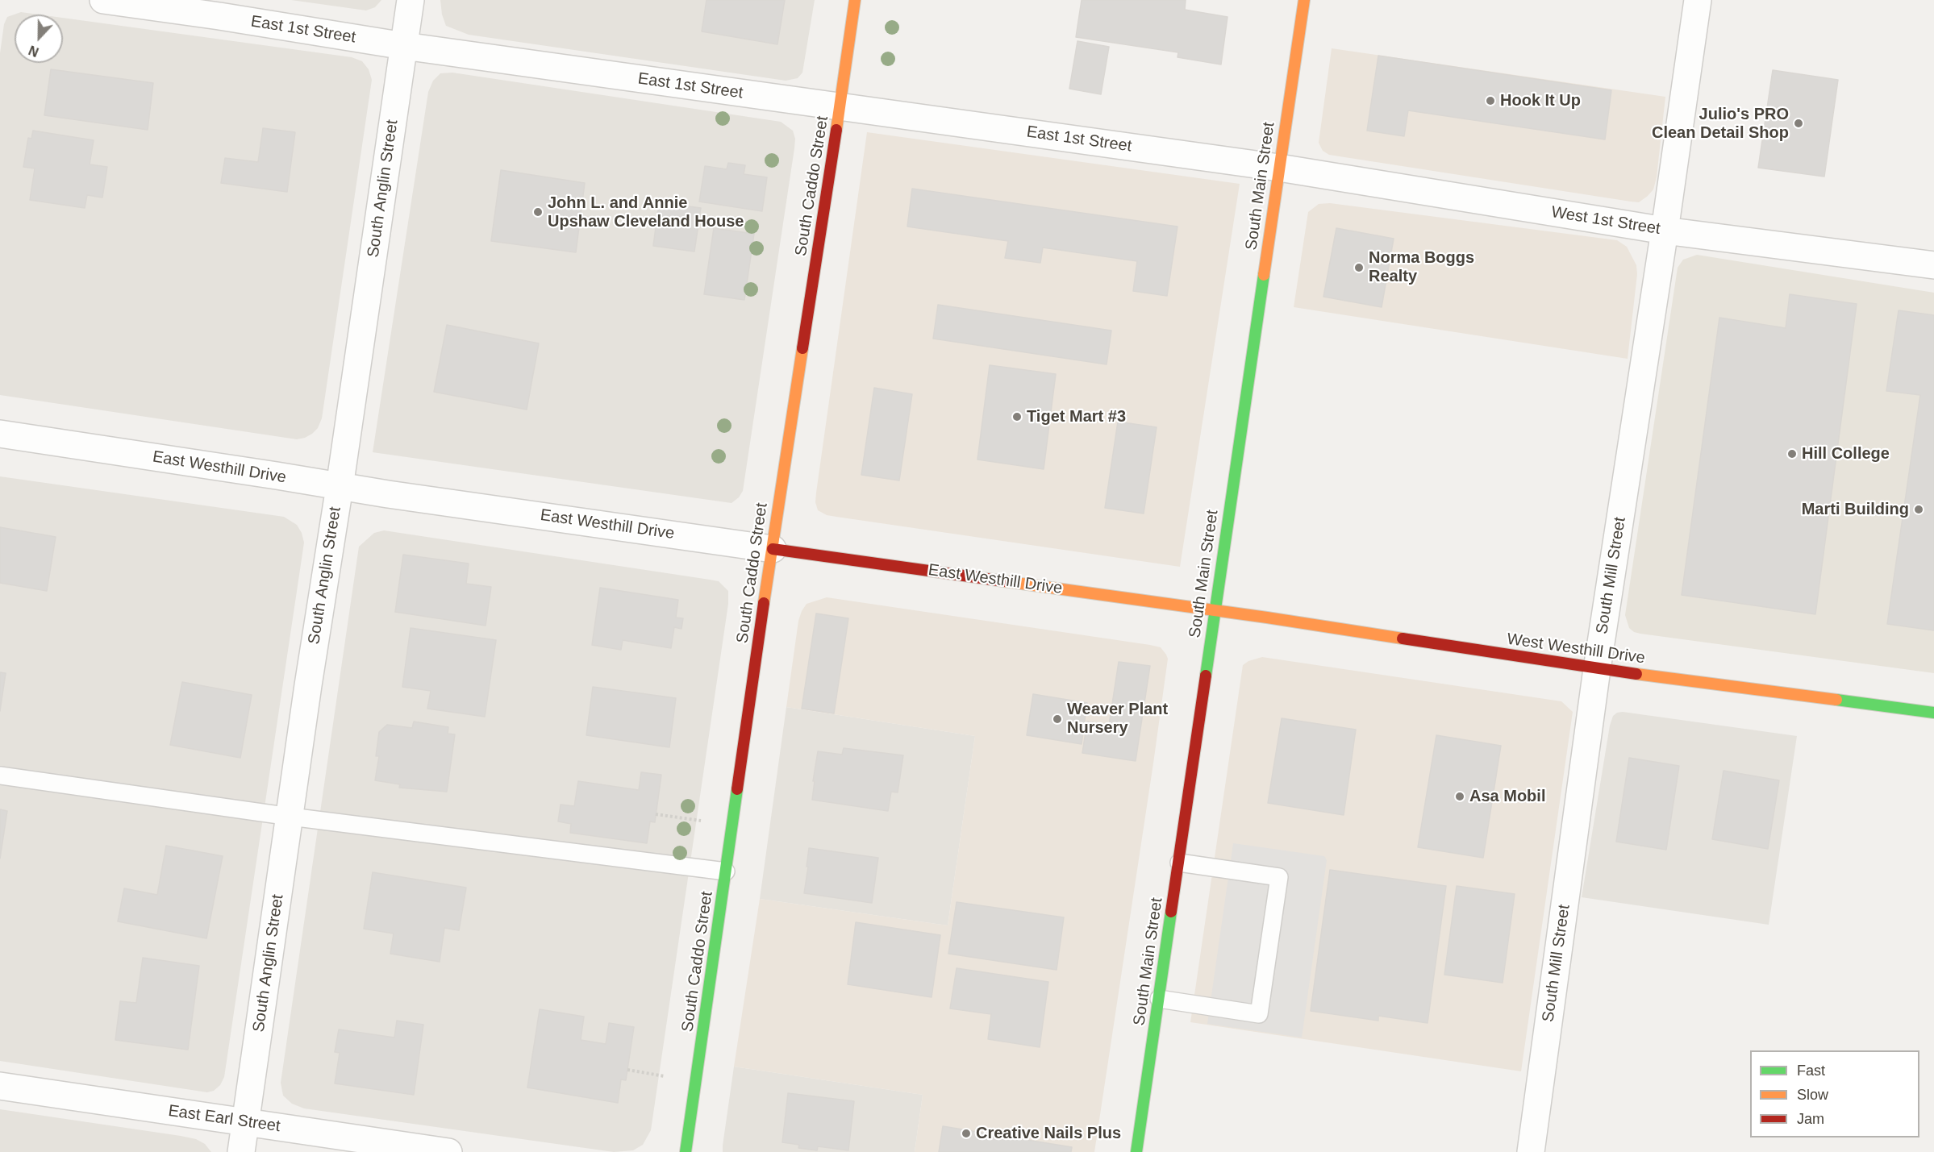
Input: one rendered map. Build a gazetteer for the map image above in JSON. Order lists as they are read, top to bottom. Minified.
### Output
{"streets":{"main road":["South Caddo Street","South Main Street","East Westhill Drive","West Westhill Drive"],"street":["East 1st Street","South Anglin Street","West 1st Street","South Mill Street","East Earl Street"]},"crossings":[["East 1st Street","South Caddo Street"],["East 1st Street","South Main Street"],["East 1st Street","South Anglin Street"],["East 1st Street","West 1st Street"],["South Caddo Street","East Westhill Drive"],["South Main Street","West 1st Street"],["South Main Street","East Westhill Drive"],["South Main Street","West Westhill Drive"],["South Anglin Street","East Westhill Drive"],["South Anglin Street","East Earl Street"],["West 1st Street","South Mill Street"],["East Westhill Drive","West Westhill Drive"],["South Mill Street","West Westhill Drive"]],"places":["Hook It Up","Julio's PRO Clean Detail Shop","John L. and Annie Upshaw Cleveland House","Norma Boggs Realty","Tiget Mart #3","Hill College","Marti Building","Weaver Plant Nursery","Asa Mobil","Creative Nails Plus"],"legend":["Fast","Slow","Jam"],"north":"bottom"}
